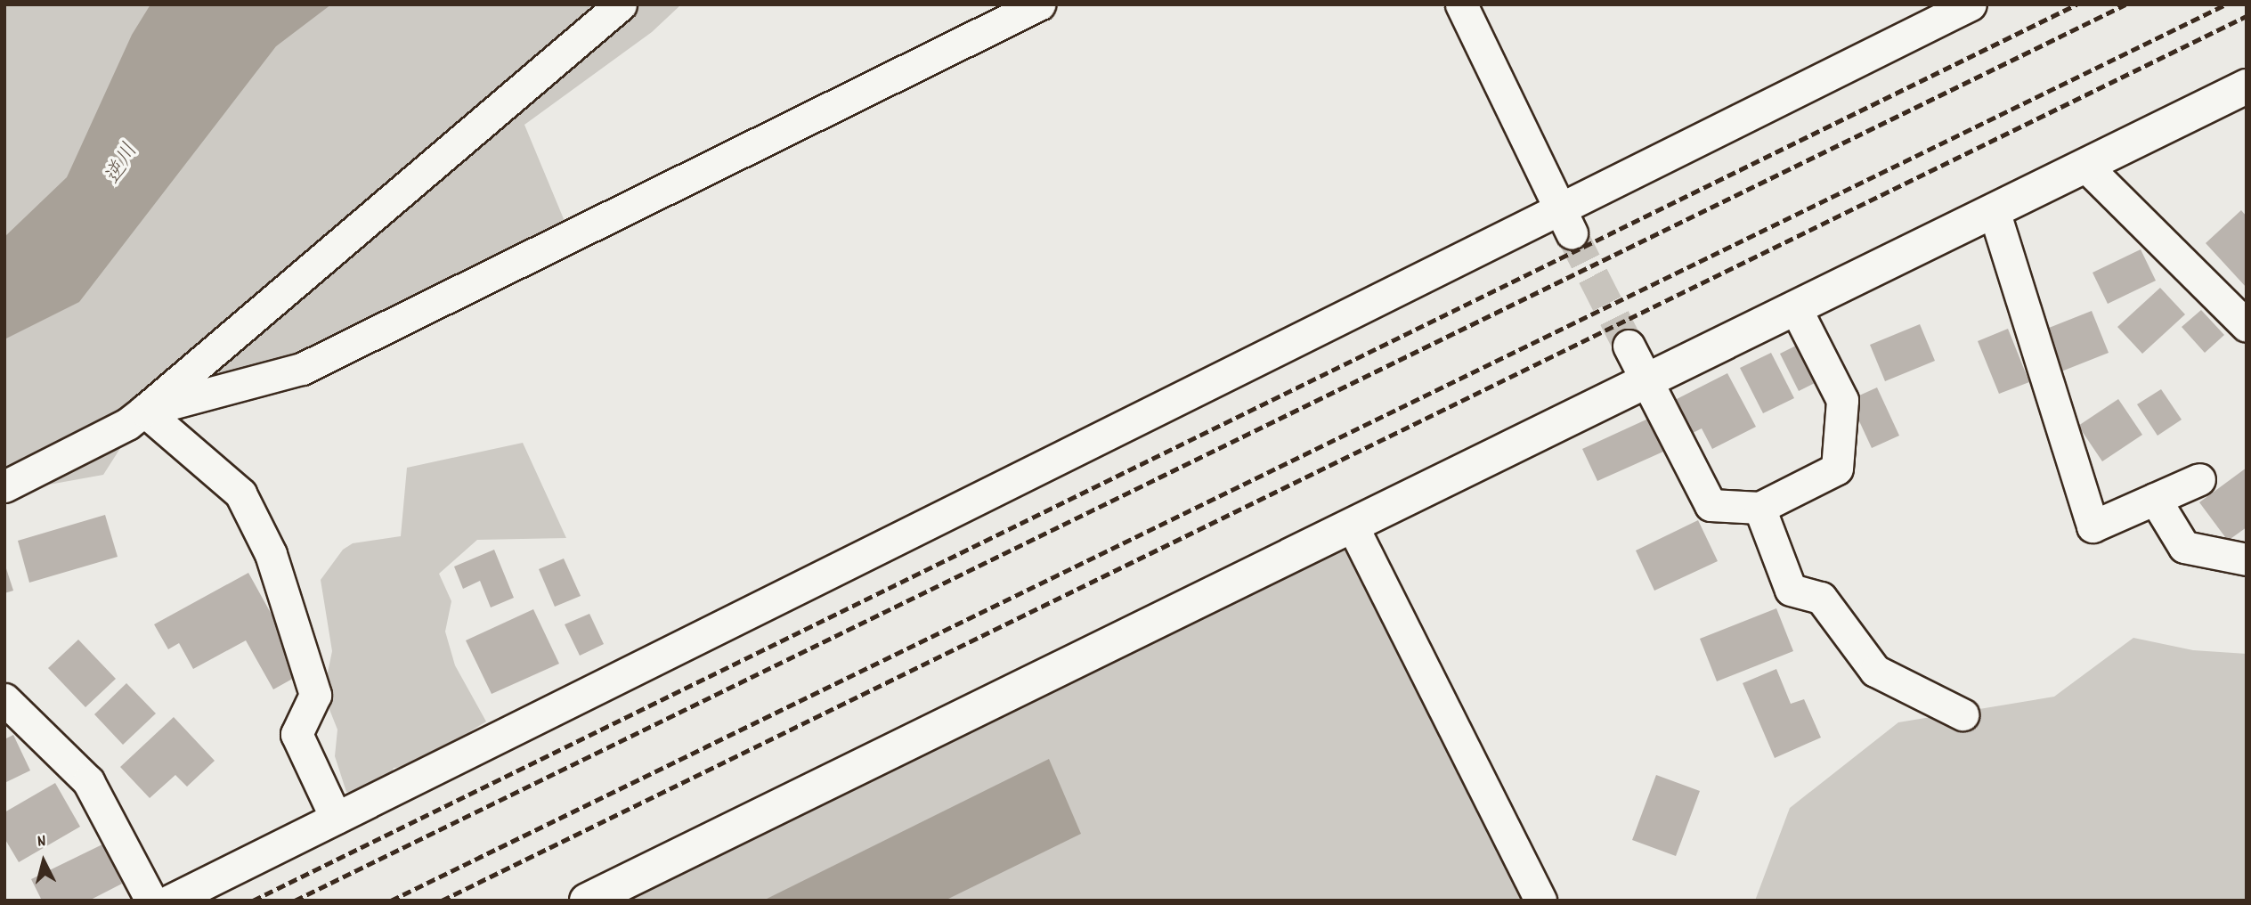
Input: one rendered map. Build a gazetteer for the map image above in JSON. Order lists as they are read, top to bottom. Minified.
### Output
{"water":["逆川"],"north":"top"}
